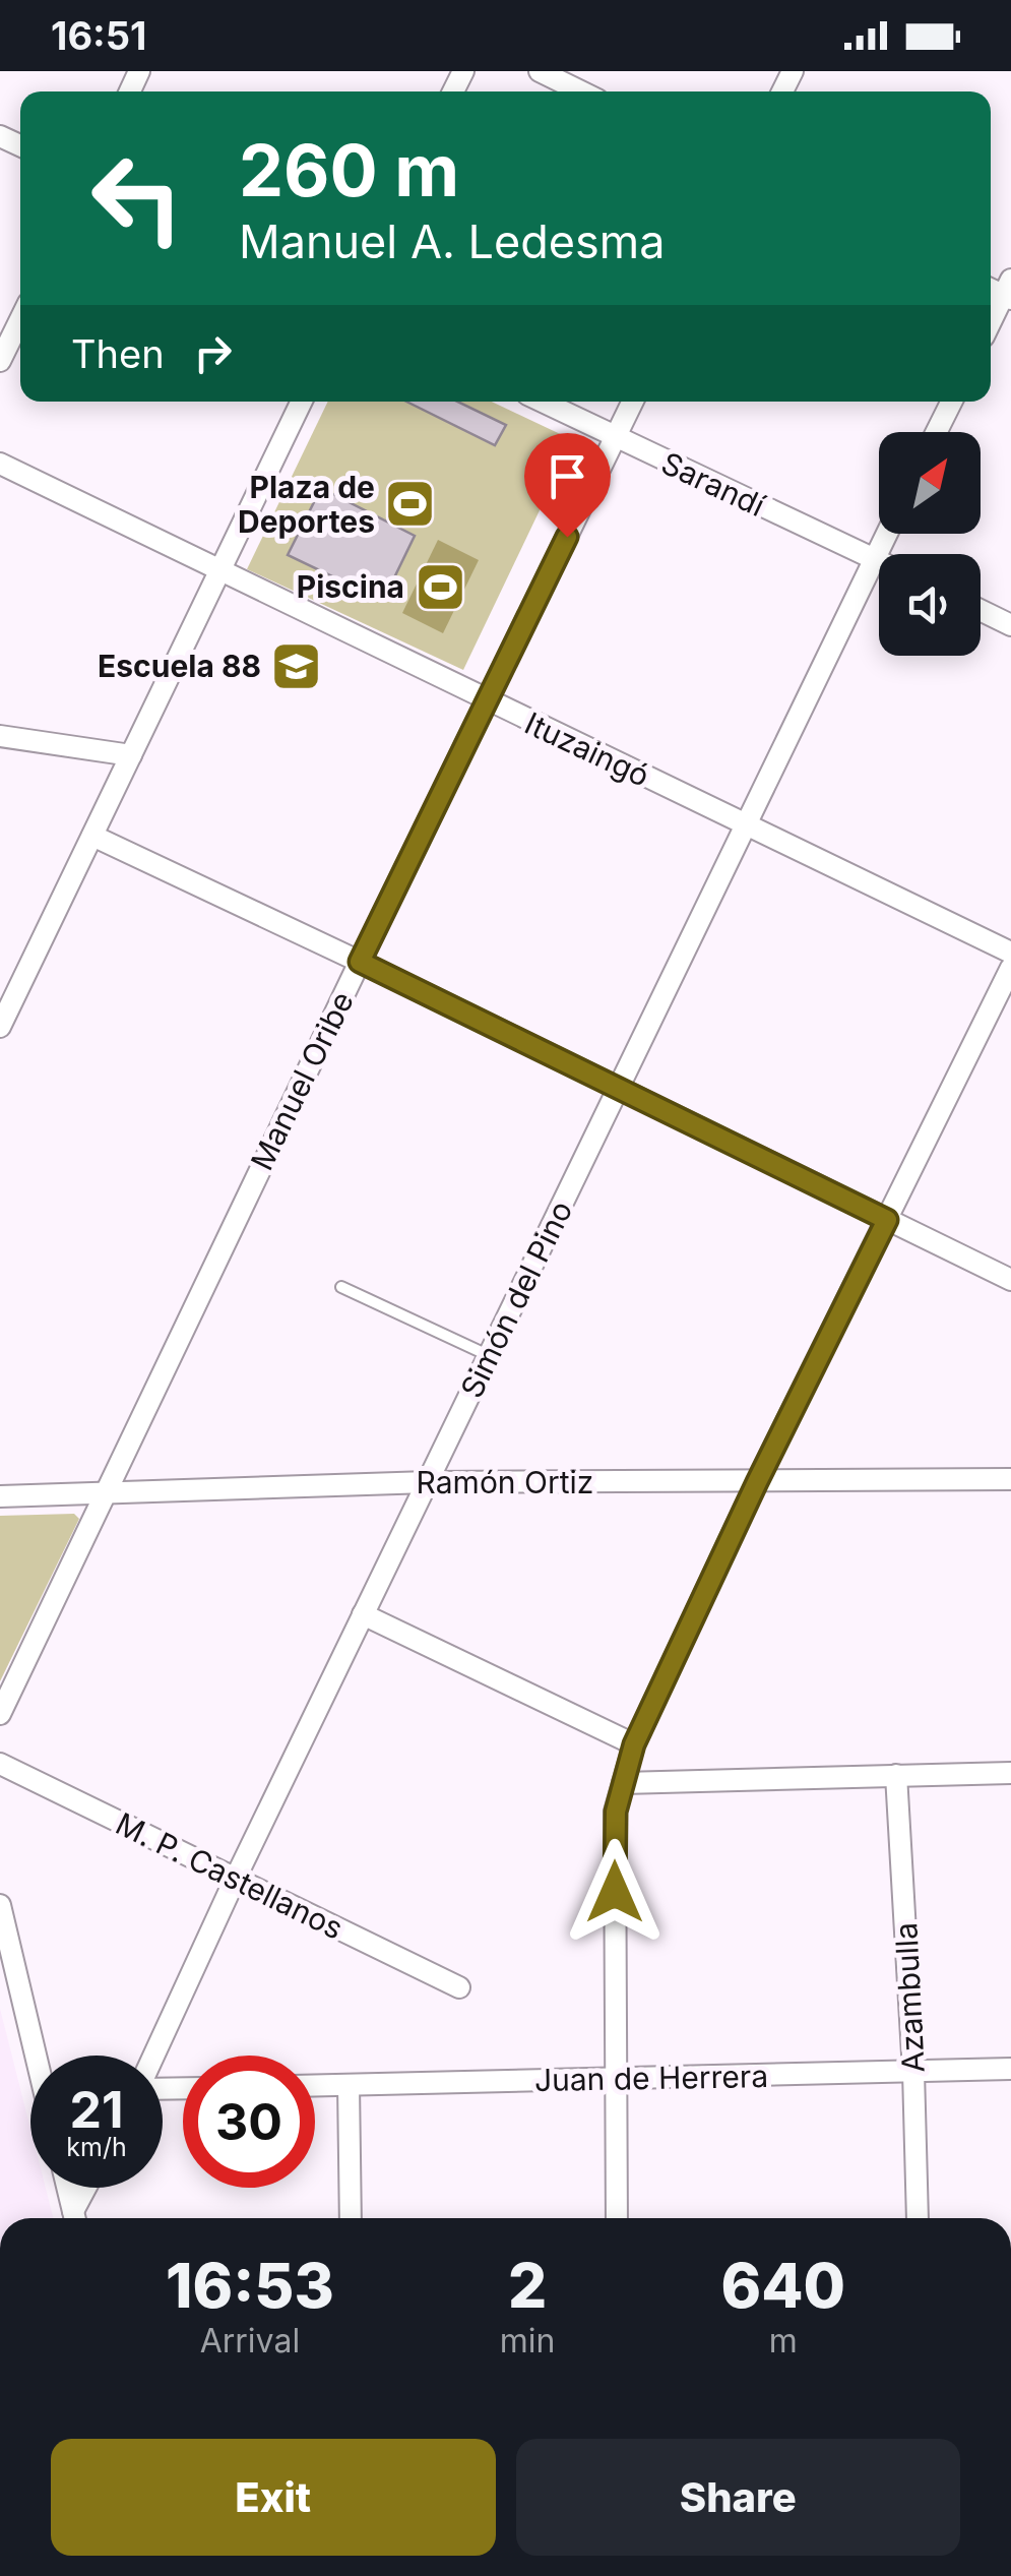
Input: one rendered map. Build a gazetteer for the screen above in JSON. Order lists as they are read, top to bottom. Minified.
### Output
{"streets":{"street":["Sarandí","Ituzaingó","Manuel Oribe","Simón del Pino","Ramón Ortiz","M. P. Castellanos","Azambulla","Juan de Herrera"]},"crossings":[["Sarandí","Manuel Oribe"],["Sarandí","Simón del Pino"],["Ituzaingó","Manuel Oribe"],["Ituzaingó","Simón del Pino"],["Manuel Oribe","Ramón Ortiz"],["Simón del Pino","Ramón Ortiz"],["Simón del Pino","M. P. Castellanos"],["Azambulla","Juan de Herrera"]],"places":{"sports":["Plaza de Deportes","Piscina"],"school or university":["Escuela 88"]},"north":"top right","page":{"status":"16:51","turn":["260 m","Manuel A. Ledesma"],"then":"Then","speed":"21 km/h","limit":"30","eta":["16:53","Arrival","2","min","640","m"],"buttons":["Exit","Share"]}}
